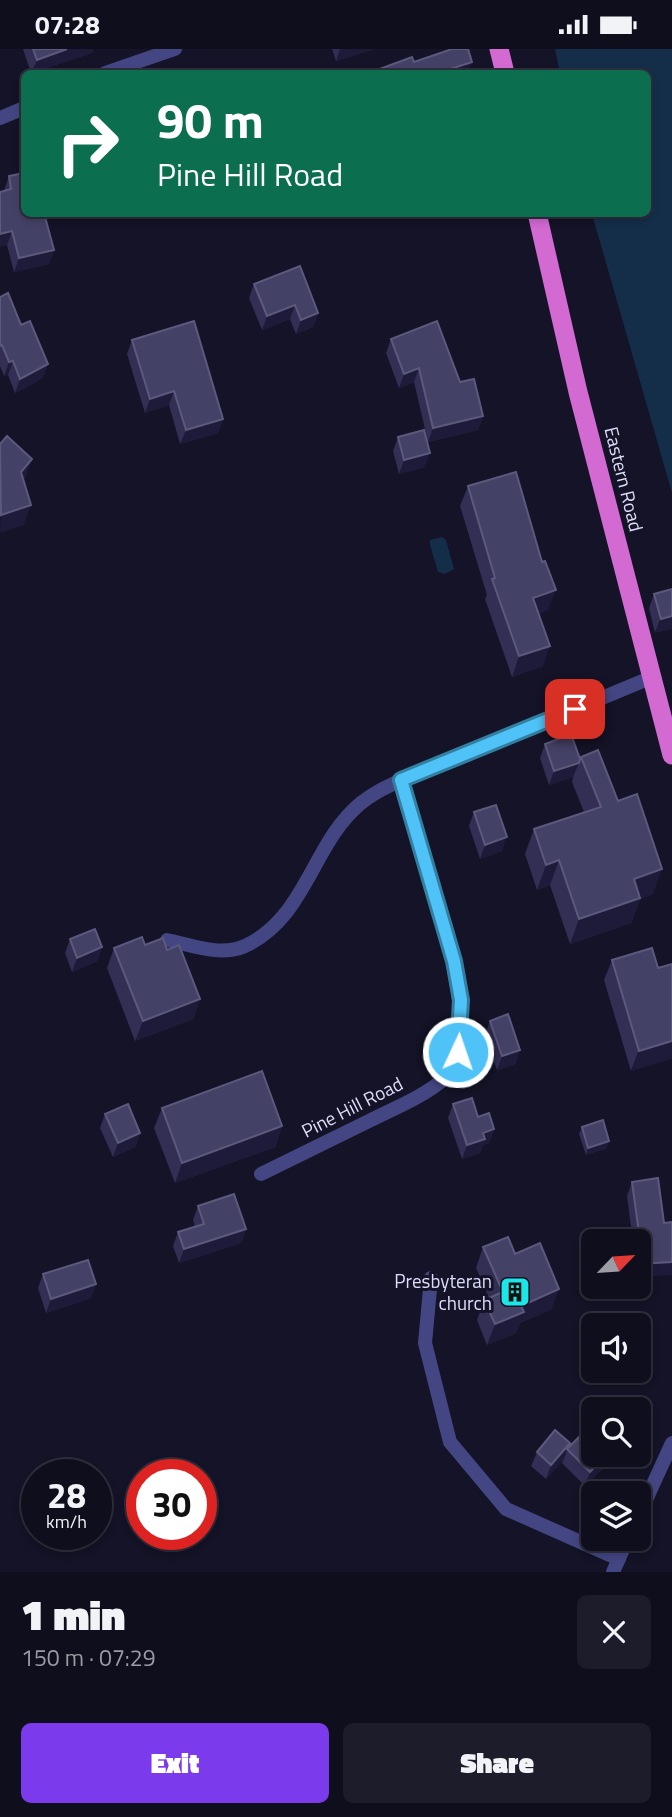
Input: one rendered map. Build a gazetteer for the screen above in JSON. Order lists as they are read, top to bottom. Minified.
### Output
{"streets":{"highway":["Eastern Road"],"street":["Pine Hill Road"]},"places":{"building":["Presbyteran church"]},"north":"top right","page":{"status":"07:28","turn":["90 m","Pine Hill Road"],"speed":"28 km/h","limit":"30","heading":["1 min","150 m · 07:29"],"buttons":["Exit","Share"]}}
